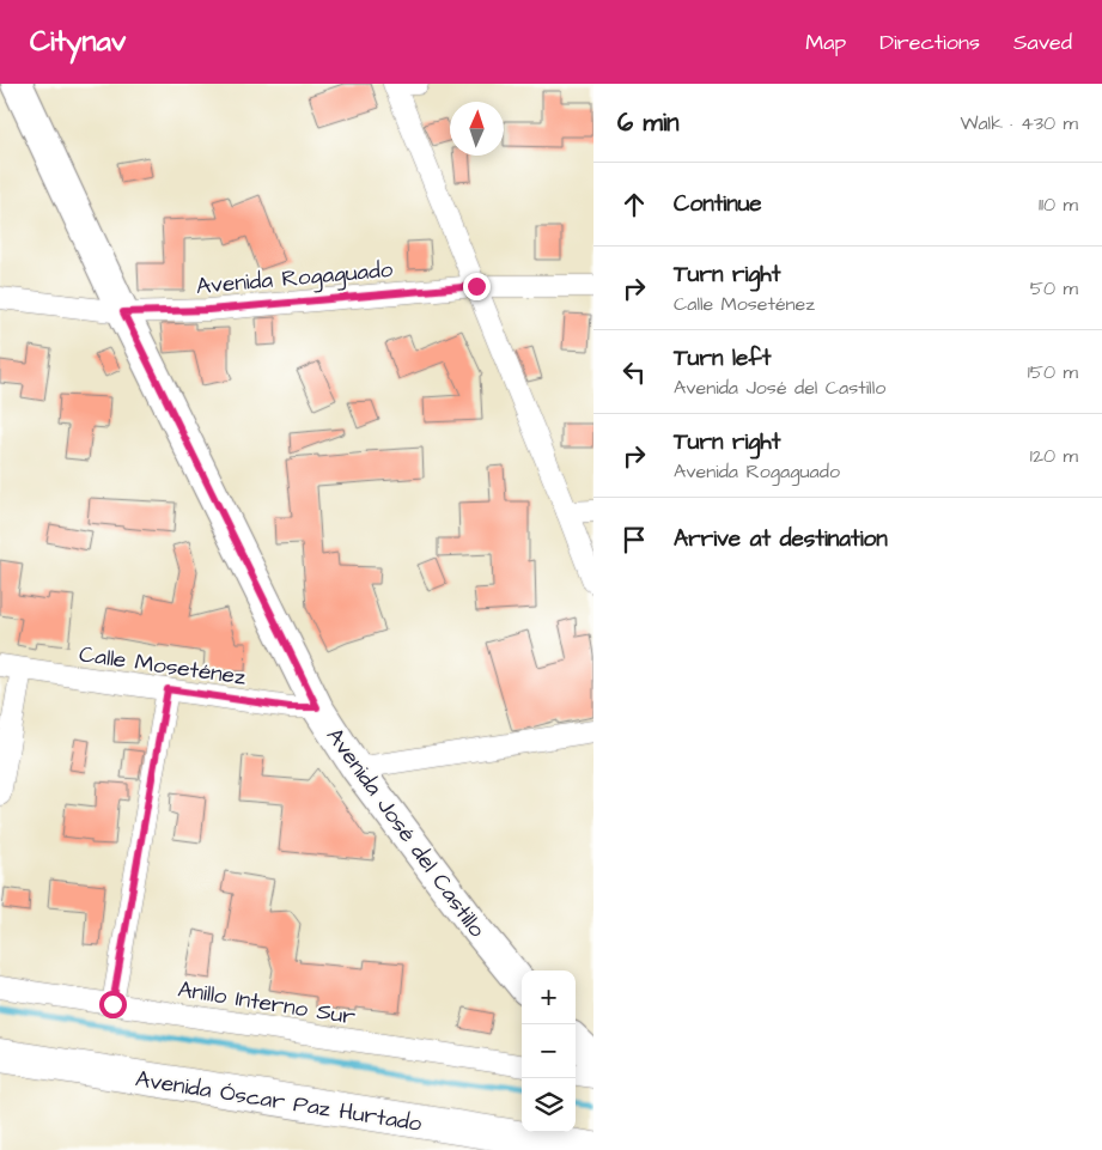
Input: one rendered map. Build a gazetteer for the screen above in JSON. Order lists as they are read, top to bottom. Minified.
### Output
{"streets":{"highway":["Avenida Óscar Paz Hurtado"],"main road":["Avenida José del Castillo"],"street":["Avenida Rogaguado","Calle Moseténez","Anillo Interno Sur"]},"crossings":[["Avenida Rogaguado","Avenida José del Castillo"],["Calle Moseténez","Avenida José del Castillo"]],"north":"top","page":{"header":"Citynav","nav":["Map","Directions","Saved"],"heading":["6 min","Walk · 430 m"],"list":[["Continue","110 m"],["Turn right","Calle Moseténez","50 m"],["Turn left","Avenida José del Castillo","150 m"],["Turn right","Avenida Rogaguado","120 m"],"Arrive at destination"],"map_buttons":["+","−"]}}
